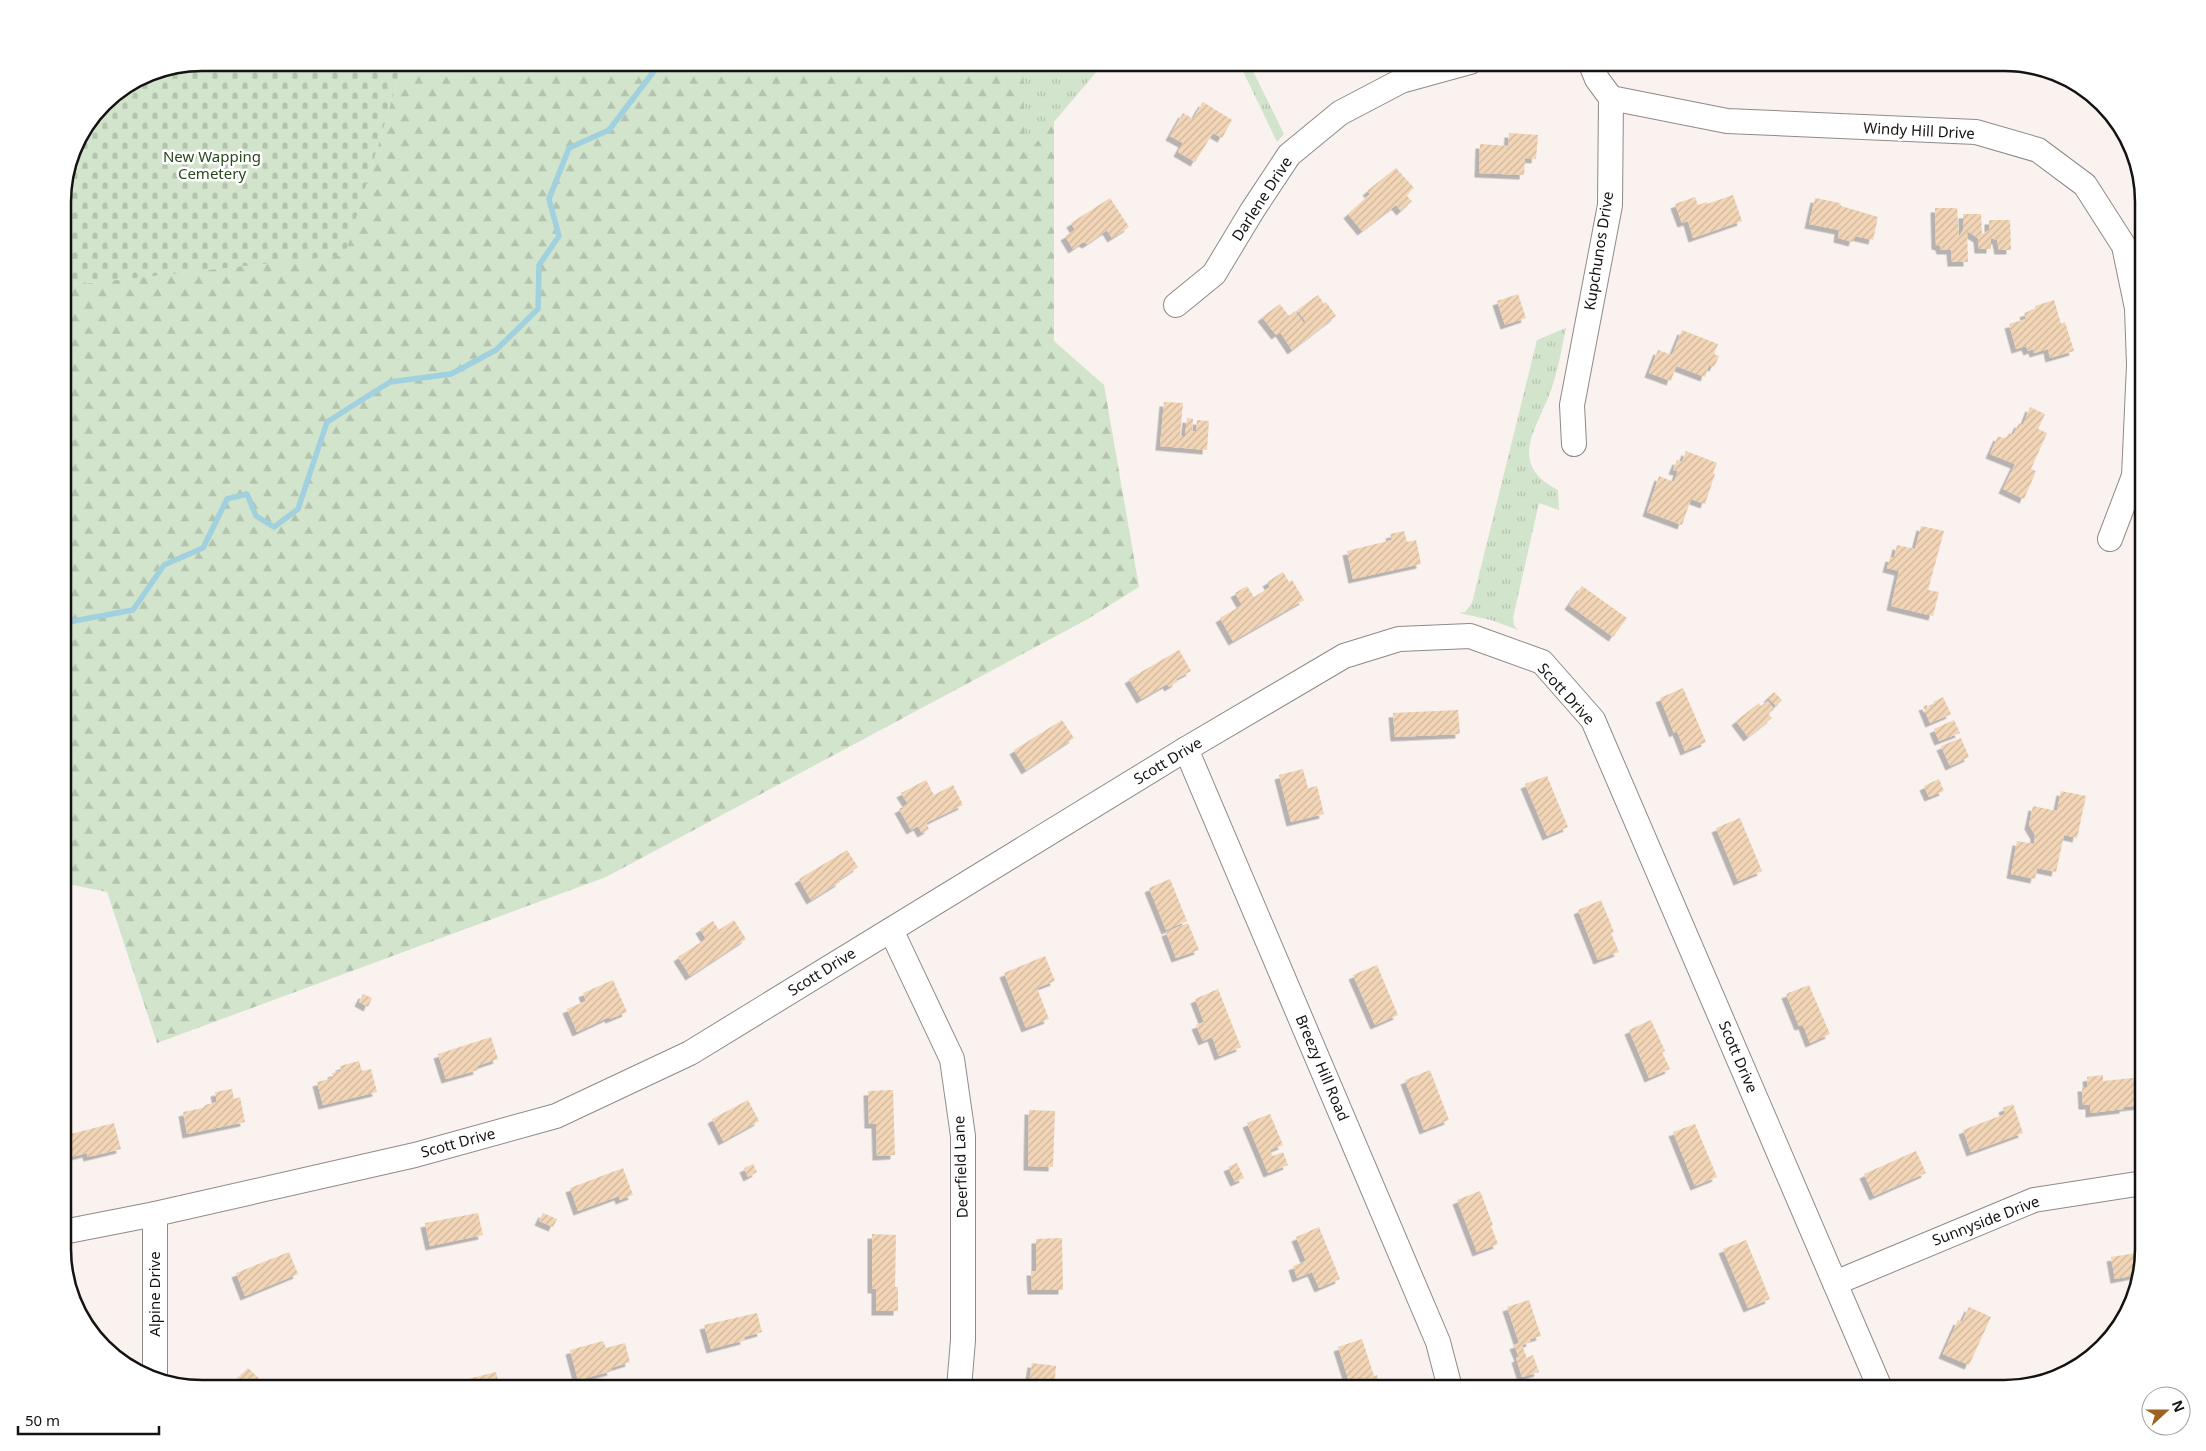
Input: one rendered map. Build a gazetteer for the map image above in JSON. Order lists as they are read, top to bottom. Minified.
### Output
{"streets":{"street":["Windy Hill Drive","Darlene Drive","Kupchunos Drive","Scott Drive","Breezy Hill Road","Deerfield Lane","Sunnyside Drive","Alpine Drive"]},"crossings":[["Windy Hill Drive","Kupchunos Drive"],["Scott Drive","Breezy Hill Road"],["Scott Drive","Deerfield Lane"],["Scott Drive","Sunnyside Drive"],["Scott Drive","Alpine Drive"]],"parks":["New Wapping Cemetery"],"scale_bar":"50 m","north":"right"}
